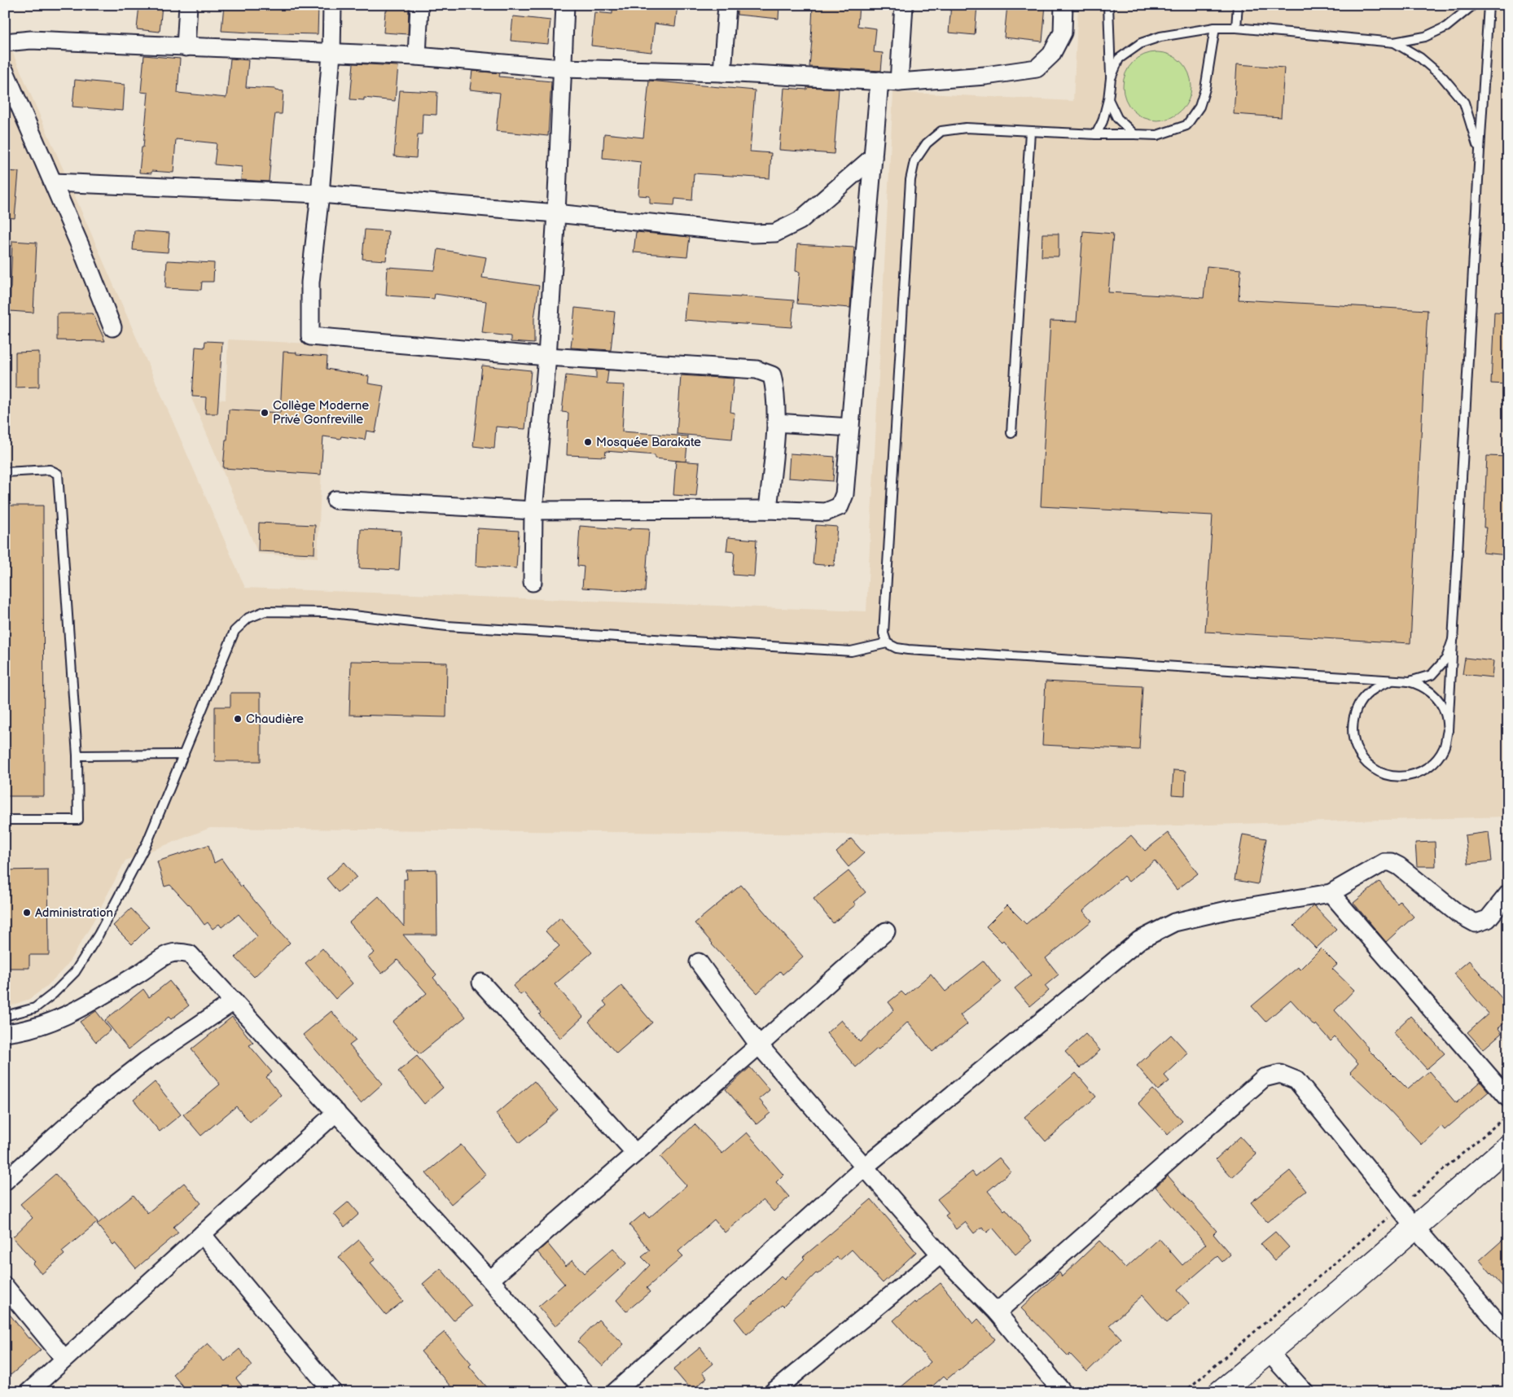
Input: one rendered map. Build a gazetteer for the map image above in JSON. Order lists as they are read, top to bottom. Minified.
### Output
{"places":["Collège Moderne Privé Gonfreville","Mosquée Barakate","Chaudière","Administration"]}
